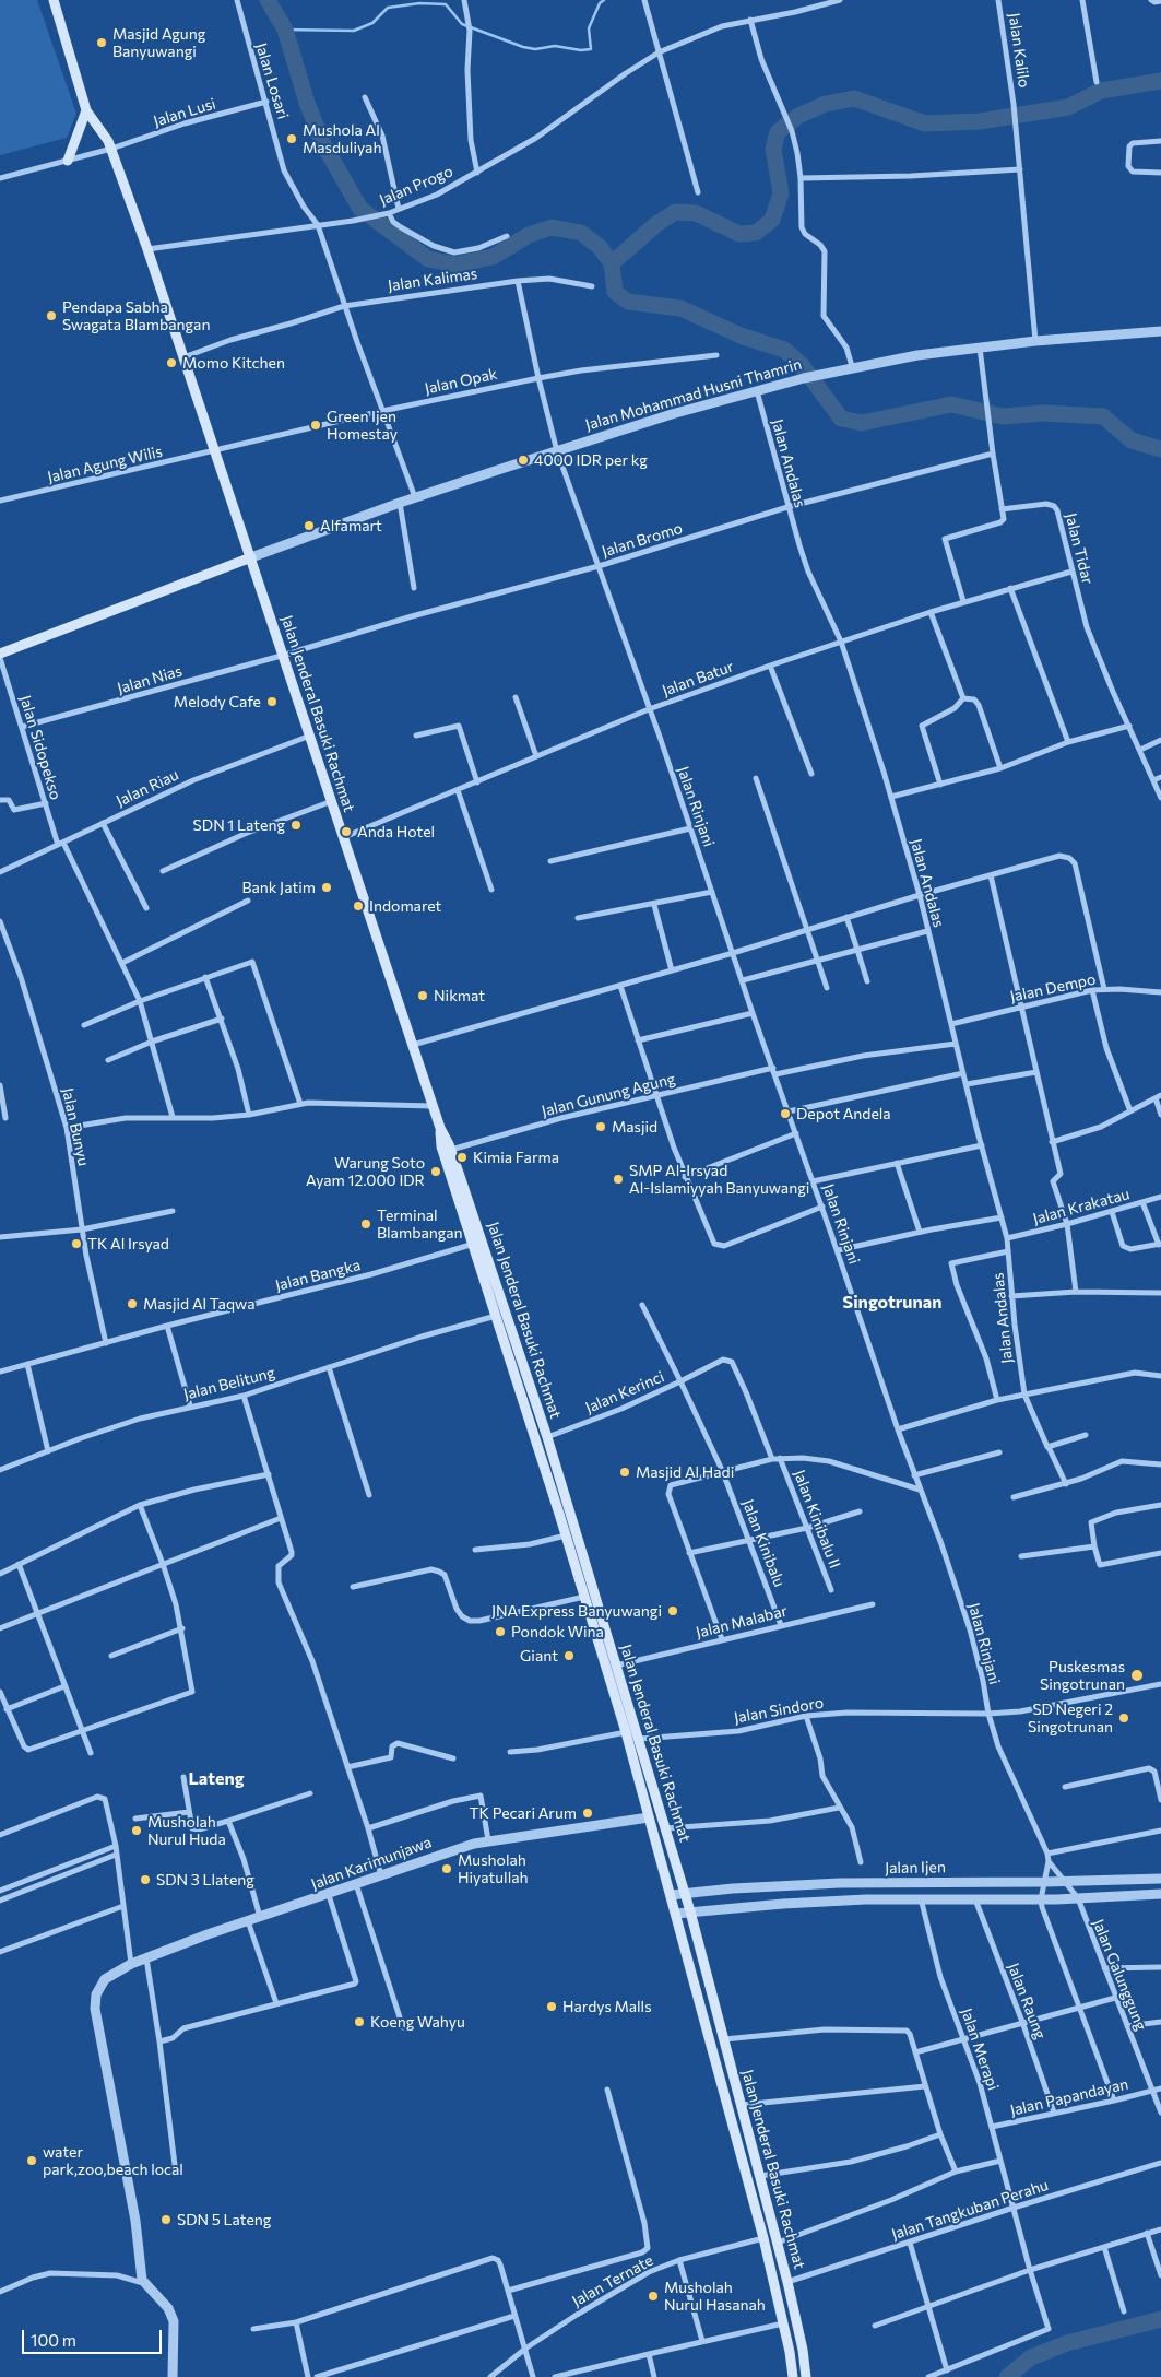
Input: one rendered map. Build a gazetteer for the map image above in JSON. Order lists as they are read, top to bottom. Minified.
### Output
{"streets":{"main road":["Jalan Jenderal Basuki Rachmat"],"street":["Jalan Kalilo","Jalan Losari","Jalan Lusi","Jalan Progo","Jalan Kalimas","Jalan Opak","Jalan Mohammad Husni Thamrin","Jalan Andalas","Jalan Agung Wilis","Jalan Bromo","Jalan Tidar","Jalan Batur","Jalan Nias","Jalan Sidopekso","Jalan Riau","Jalan Rinjani","Jalan Dempo","Jalan Gunung Agung","Jalan Bunyu","Jalan Krakatau","Jalan Bangka","Jalan Belitung","Jalan Kerinci","Jalan Kinibalu II","Jalan Kinibalu","Jalan Malabar","Jalan Sindoro","Jalan Karimunjawa","Jalan Ijen","Jalan Galunggung","Jalan Raung","Jalan Merapi","Jalan Papandayan","Jalan Tangkuban Perahu","Jalan Ternate"]},"crossings":[["Jalan Kalilo","Jalan Mohammad Husni Thamrin"],["Jalan Losari","Jalan Lusi"],["Jalan Losari","Jalan Progo"],["Jalan Losari","Jalan Kalimas"],["Jalan Losari","Jalan Opak"],["Jalan Losari","Jalan Mohammad Husni Thamrin"],["Jalan Lusi","Jalan Jenderal Basuki Rachmat"],["Jalan Progo","Jalan Jenderal Basuki Rachmat"],["Jalan Kalimas","Jalan Jenderal Basuki Rachmat"],["Jalan Opak","Jalan Agung Wilis"],["Jalan Opak","Jalan Jenderal Basuki Rachmat"],["Jalan Mohammad Husni Thamrin","Jalan Andalas"],["Jalan Mohammad Husni Thamrin","Jalan Jenderal Basuki Rachmat"],["Jalan Mohammad Husni Thamrin","Jalan Rinjani"],["Jalan Andalas","Jalan Bromo"],["Jalan Andalas","Jalan Batur"],["Jalan Andalas","Jalan Dempo"],["Jalan Andalas","Jalan Krakatau"],["Jalan Agung Wilis","Jalan Jenderal Basuki Rachmat"],["Jalan Bromo","Jalan Nias"],["Jalan Bromo","Jalan Jenderal Basuki Rachmat"],["Jalan Bromo","Jalan Rinjani"],["Jalan Tidar","Jalan Batur"],["Jalan Batur","Jalan Jenderal Basuki Rachmat"],["Jalan Batur","Jalan Rinjani"],["Jalan Nias","Jalan Jenderal Basuki Rachmat"],["Jalan Nias","Jalan Sidopekso"],["Jalan Jenderal Basuki Rachmat","Jalan Riau"],["Jalan Jenderal Basuki Rachmat","Jalan Gunung Agung"],["Jalan Jenderal Basuki Rachmat","Jalan Bangka"],["Jalan Jenderal Basuki Rachmat","Jalan Belitung"],["Jalan Jenderal Basuki Rachmat","Jalan Kerinci"],["Jalan Jenderal Basuki Rachmat","Jalan Malabar"],["Jalan Jenderal Basuki Rachmat","Jalan Sindoro"],["Jalan Jenderal Basuki Rachmat","Jalan Karimunjawa"],["Jalan Jenderal Basuki Rachmat","Jalan Ijen"],["Jalan Jenderal Basuki Rachmat","Jalan Tangkuban Perahu"],["Jalan Jenderal Basuki Rachmat","Jalan Ternate"],["Jalan Sidopekso","Jalan Riau"],["Jalan Rinjani","Jalan Gunung Agung"],["Jalan Rinjani","Jalan Sindoro"],["Jalan Rinjani","Jalan Ijen"],["Jalan Rinjani","Jalan Galunggung"],["Jalan Bunyu","Jalan Bangka"],["Jalan Kerinci","Jalan Kinibalu"],["Jalan Kinibalu","Jalan Malabar"],["Jalan Ijen","Jalan Galunggung"],["Jalan Ijen","Jalan Raung"],["Jalan Ijen","Jalan Merapi"],["Jalan Galunggung","Jalan Papandayan"],["Jalan Raung","Jalan Papandayan"],["Jalan Merapi","Jalan Papandayan"],["Jalan Merapi","Jalan Tangkuban Perahu"]],"districts":["Singotrunan","Lateng"],"places":["Masjid Agung Banyuwangi","Mushola Al Masduliyah","Pendapa Sabha Swagata Blambangan","Momo Kitchen","Green Ijen Homestay","4000 IDR per kg","Alfamart","Melody Cafe","SDN 1 Lateng","Anda Hotel","Bank Jatim","Indomaret","Nikmat","Depot Andela","Masjid","Kimia Farma","Warung Soto Ayam 12.000 IDR","SMP Al-Irsyad Al-Islamiyyah Banyuwangi","Terminal Blambangan","TK Al Irsyad","Masjid Al Taqwa","Masjid Al Hadi","JNA Express Banyuwangi","Pondok Wina","Giant","Puskesmas Singotrunan","SD Negeri 2 Singotrunan","TK Pecari Arum","Musholah Nurul Huda","Musholah Hiyatullah","SDN 3 Llateng","Hardys Malls","Koeng Wahyu","water park,zoo,beach local","SDN 5 Lateng","Musholah Nurul Hasanah"],"scale_bar":"100 m"}
